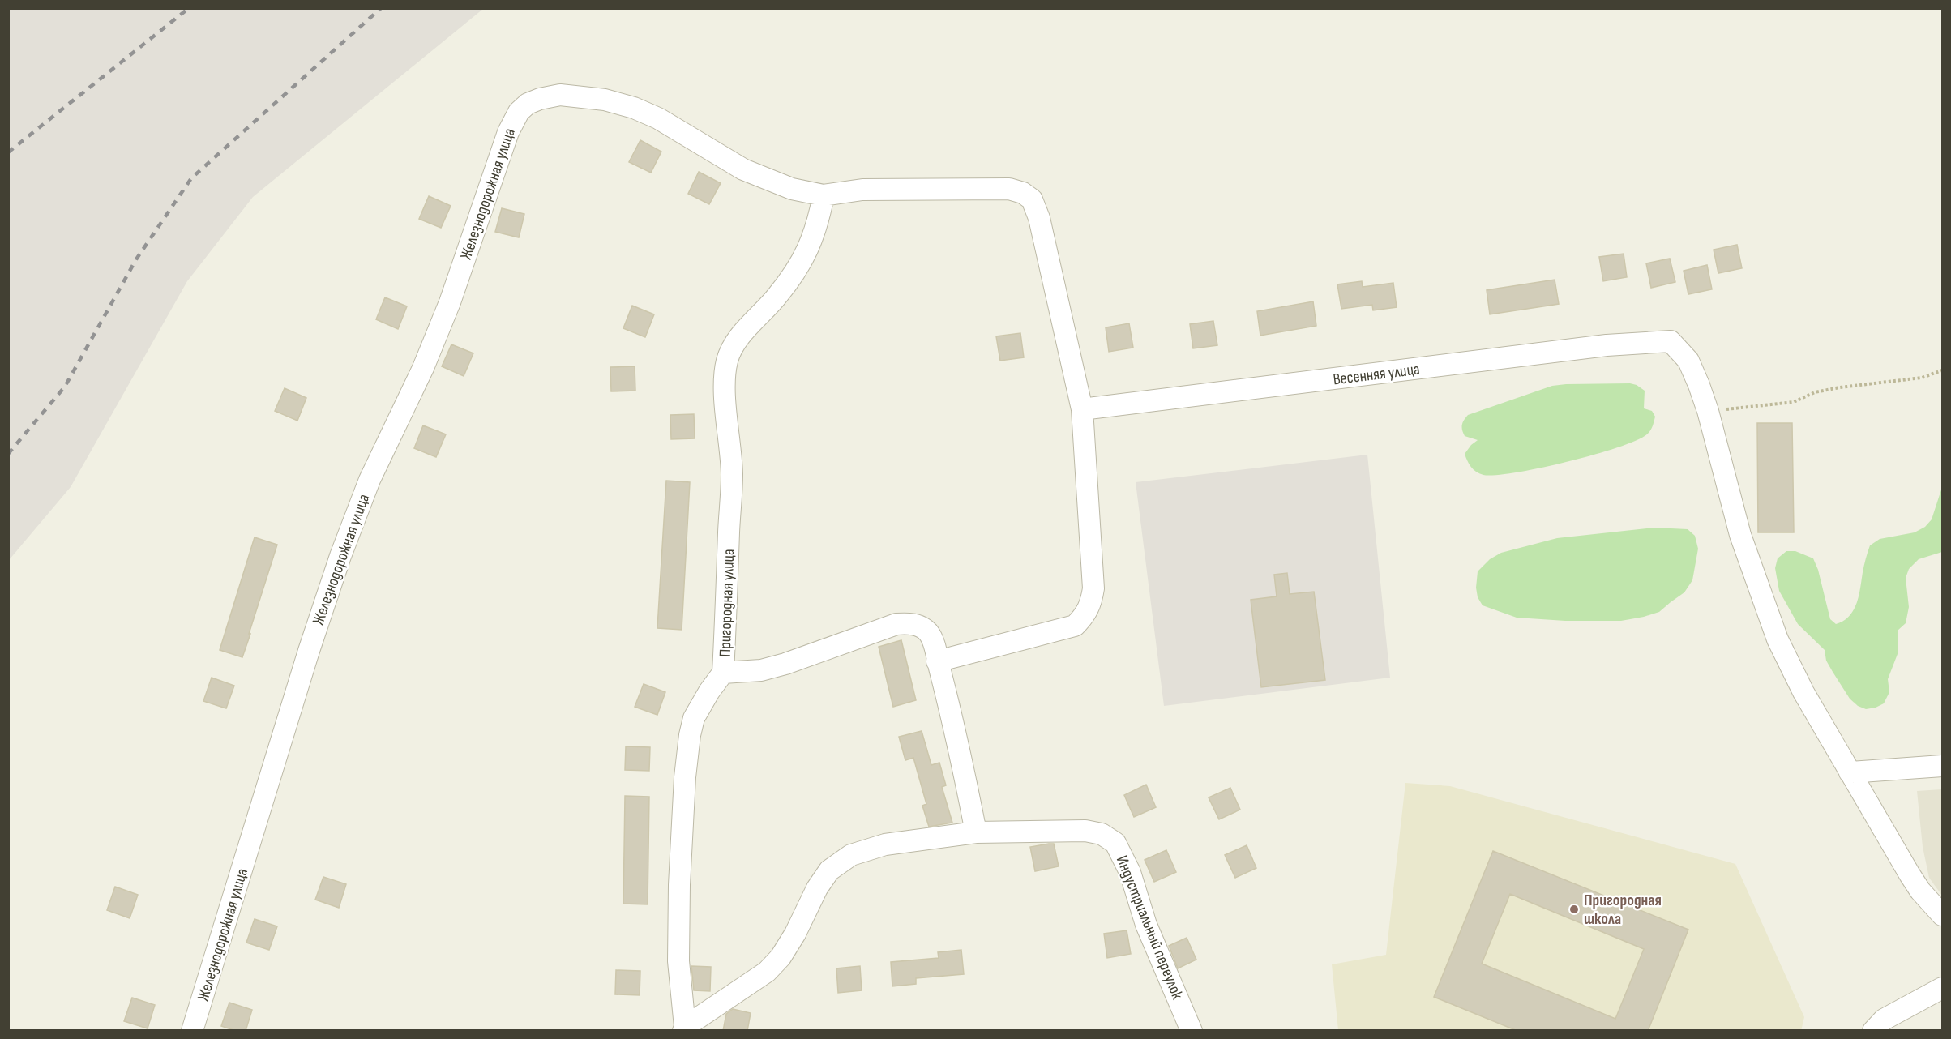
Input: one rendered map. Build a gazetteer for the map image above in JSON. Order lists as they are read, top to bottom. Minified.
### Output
{"streets":{"street":["Железнодорожная улица","Весенняя улица","Пригородная улица","Индустриальный переулок"]},"crossings":[["Железнодорожная улица","Пригородная улица"],["Пригородная улица","Индустриальный переулок"]],"places":["Пригородная школа"]}
